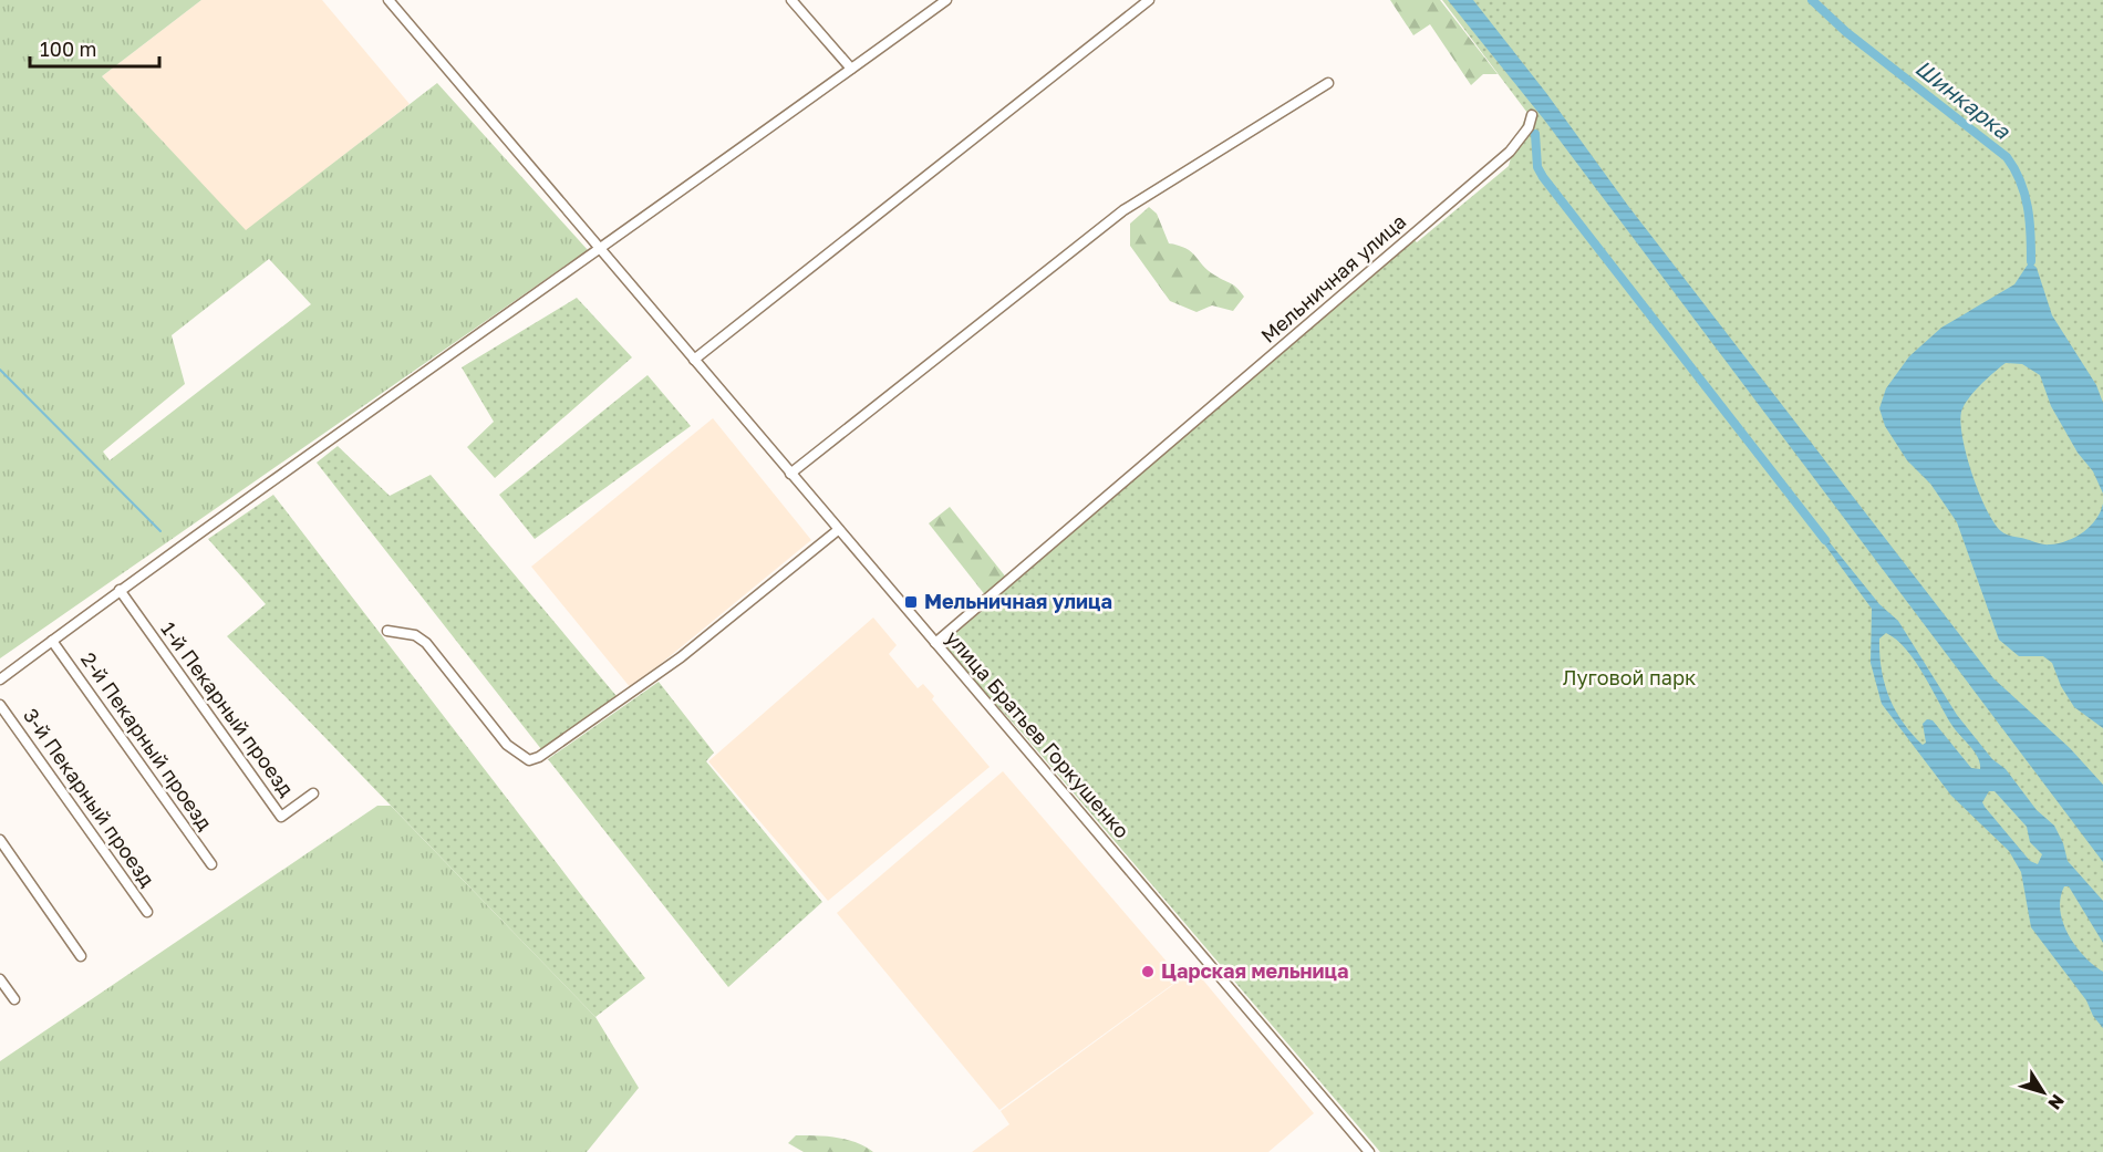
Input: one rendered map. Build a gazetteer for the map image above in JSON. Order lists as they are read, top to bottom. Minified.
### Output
{"streets":{"street":["Мельничная улица","1-й Пекарный проезд","улица Братьев Горкушенко","2-й Пекарный проезд","3-й Пекарный проезд"]},"crossings":[["Мельничная улица","улица Братьев Горкушенко"]],"water":["Шинкарка"],"parks":["Луговой парк"],"places":{"transit":["Мельничная улица"],"other":["Царская мельница"]},"scale_bar":"100 m","north":"bottom right"}
